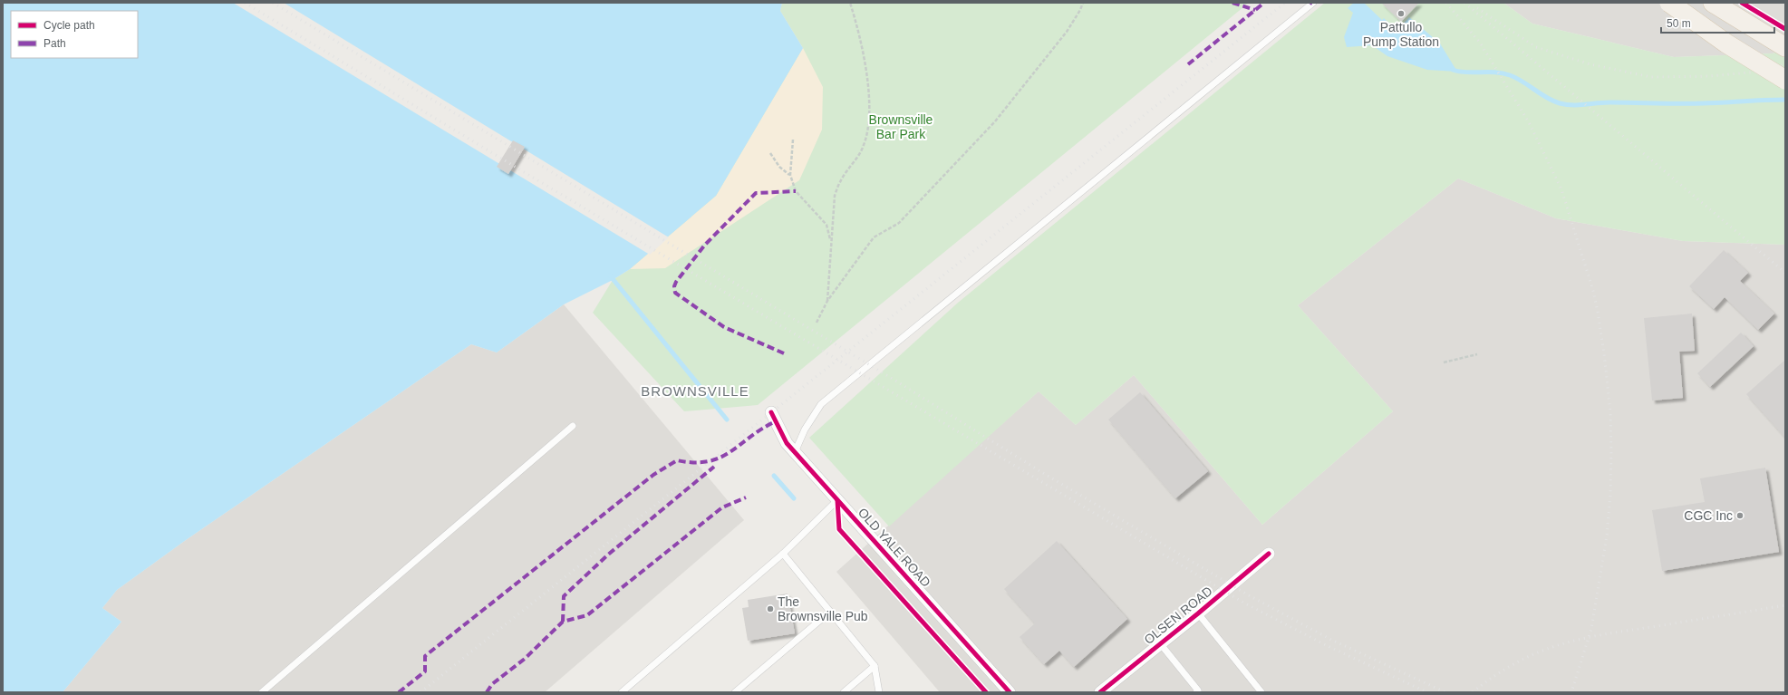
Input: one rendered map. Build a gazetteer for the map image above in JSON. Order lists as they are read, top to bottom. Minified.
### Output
{"streets":{"street":["OLD YALE ROAD","OLSEN ROAD"]},"districts":["BROWNSVILLE"],"parks":["Brownsville Bar Park"],"places":["Pattullo Pump Station","CGC Inc","The Brownsville Pub"],"legend":["Cycle path","Path"],"scale_bar":"50 m"}
